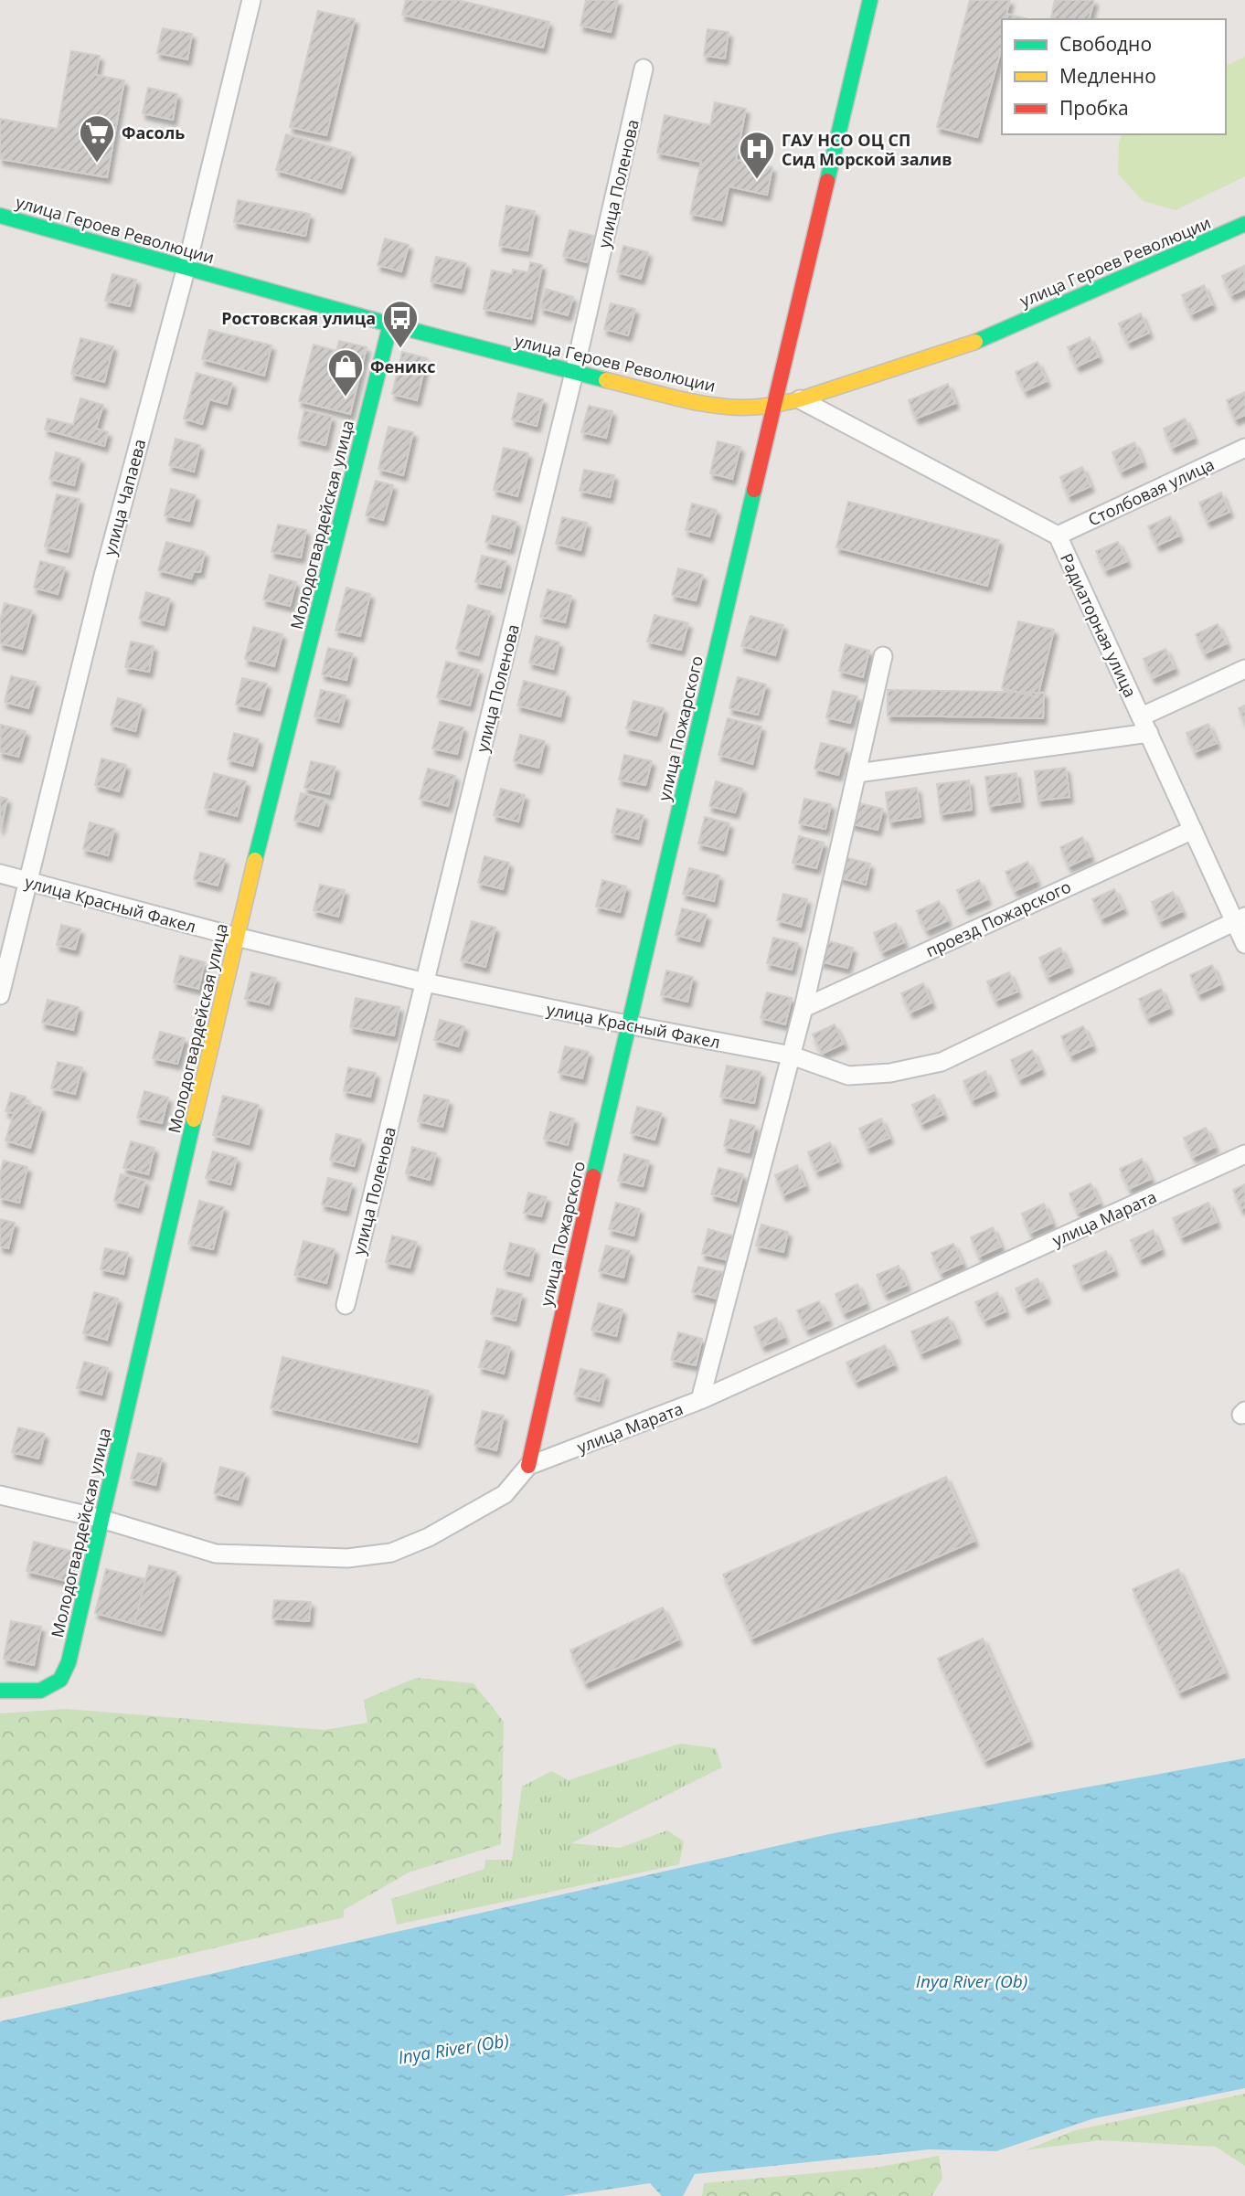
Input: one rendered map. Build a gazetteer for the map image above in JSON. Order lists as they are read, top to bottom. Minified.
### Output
{"streets":{"street":["улица Поленова","улица Героев Революции","Столбовая улица","улица Чапаева","Молодогвардейская улица","Радиаторная улица","улица Пожарского","улица Красный Факел","проезд Пожарского","улица Марата"]},"crossings":[["улица Поленова","улица Героев Революции"],["улица Поленова","улица Красный Факел"],["улица Героев Революции","улица Чапаева"],["улица Героев Революции","Молодогвардейская улица"],["улица Героев Революции","Радиаторная улица"],["улица Героев Революции","улица Пожарского"],["Столбовая улица","Радиаторная улица"],["улица Чапаева","улица Красный Факел"],["Молодогвардейская улица","улица Красный Факел"],["Молодогвардейская улица","улица Марата"],["Радиаторная улица","улица Красный Факел"],["Радиаторная улица","проезд Пожарского"],["улица Пожарского","улица Красный Факел"],["улица Пожарского","улица Марата"]],"water":["Inya River (Ob)"],"places":{"supermarket":["Фасоль"],"hospital":["ГАУ НСО ОЦ СП Сид Морской залив"],"bus stop":["Ростовская улица"],"shop":["Феникс"]},"legend":["Свободно","Медленно","Пробка"]}
